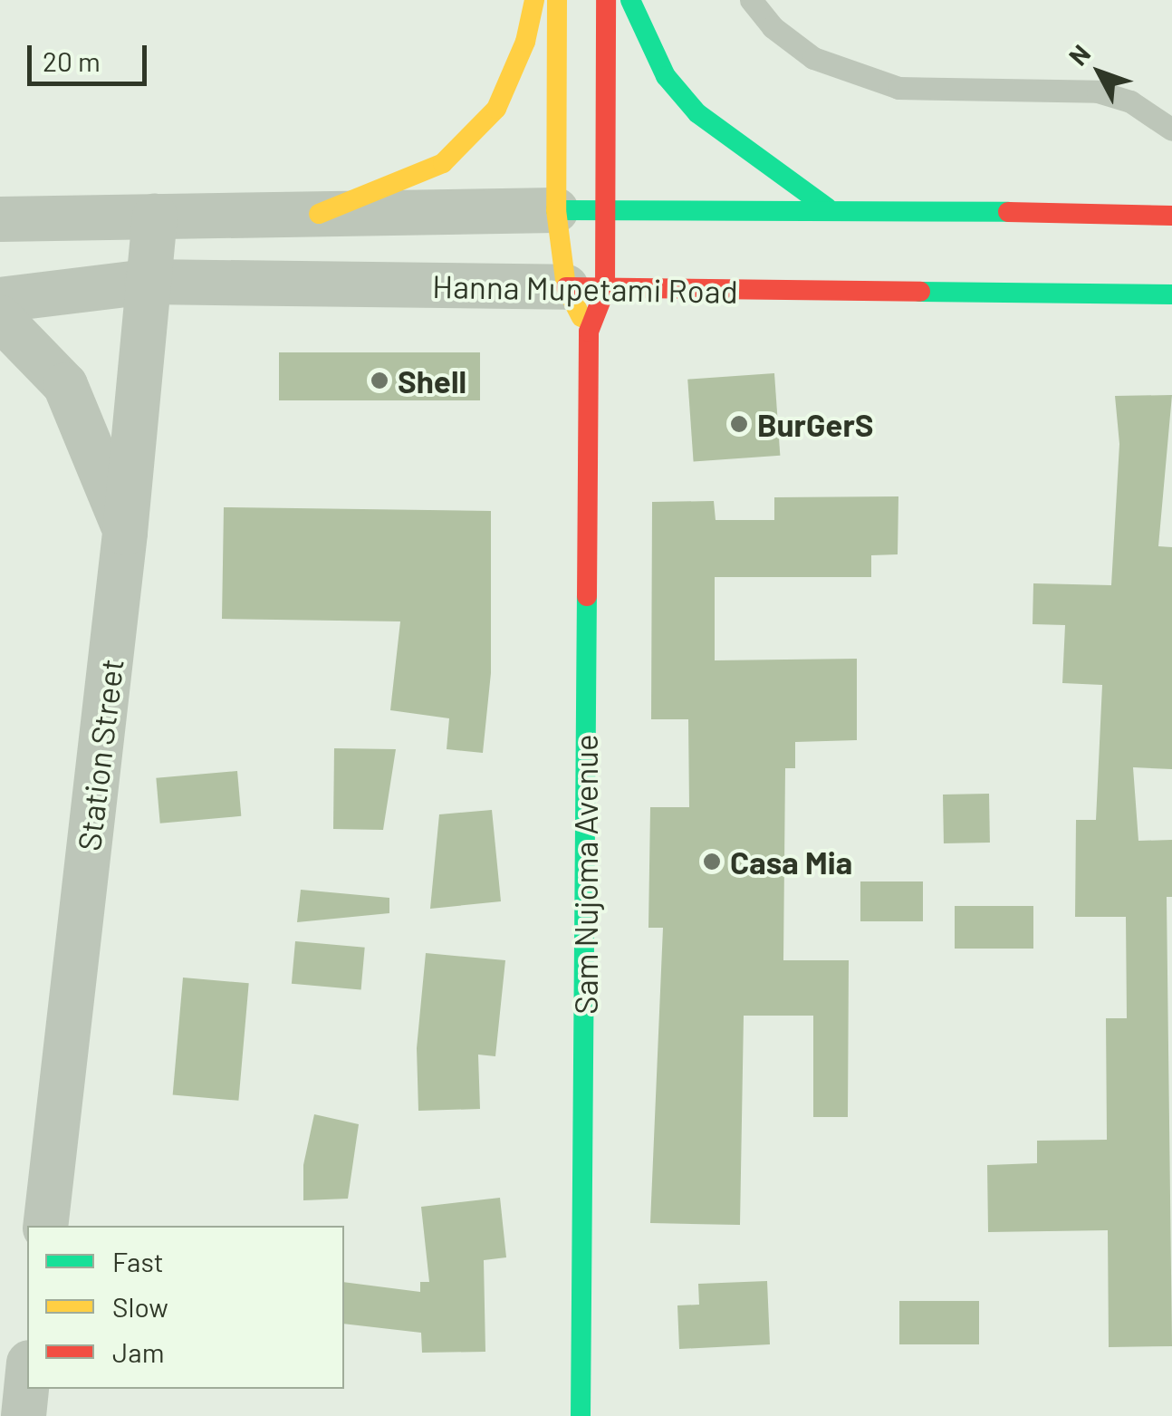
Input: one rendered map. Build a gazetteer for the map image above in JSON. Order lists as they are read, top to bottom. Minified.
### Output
{"streets":{"main road":["Hanna Mupetami Road","Sam Nujoma Avenue"],"street":["Station Street"]},"crossings":[["Hanna Mupetami Road","Station Street"],["Hanna Mupetami Road","Sam Nujoma Avenue"]],"places":["Shell","BurGerS","Casa Mia"],"legend":["Fast","Slow","Jam"],"scale_bar":"20 m","north":"top left"}
